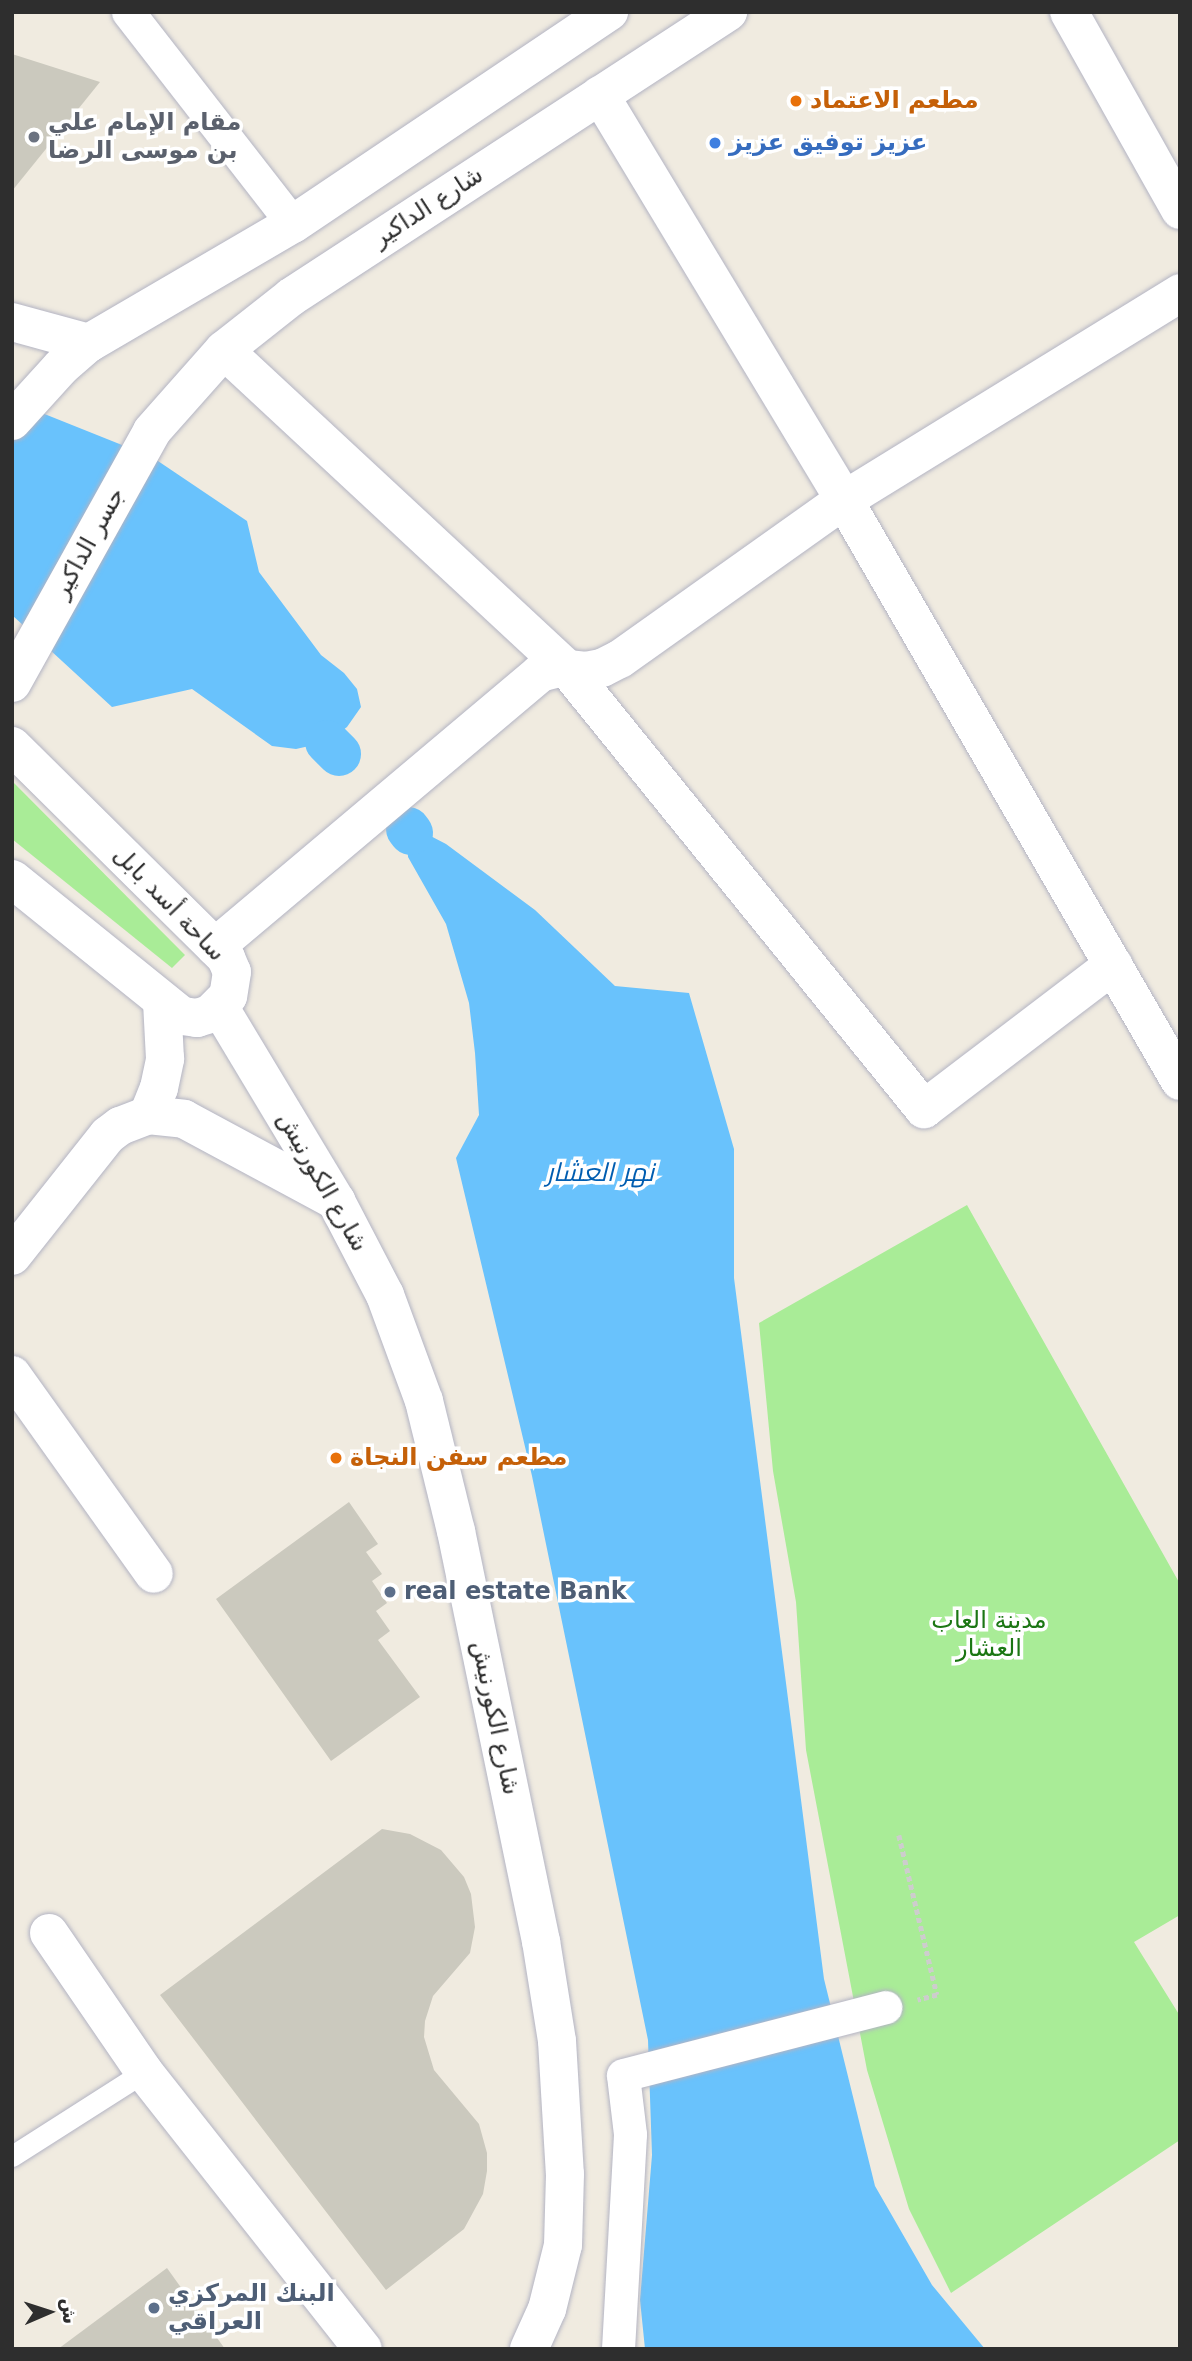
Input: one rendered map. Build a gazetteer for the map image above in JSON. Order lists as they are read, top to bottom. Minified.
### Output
{"streets":{"street":["شارع الداكير","جسر الداكير","ساحة أسد بابل","شارع الكورنيش"]},"crossings":[["شارع الداكير","جسر الداكير"],["ساحة أسد بابل","شارع الكورنيش"]],"water":["نهر العشار"],"parks":["مدينة العاب العشار"],"places":["مطعم الاعتماد","مقام الإمام علي بن موسى الرضا","عزيز توفيق عزيز","مطعم سفن النجاة","real estate Bank","البنك المركزي العراقي"],"north":"right"}
